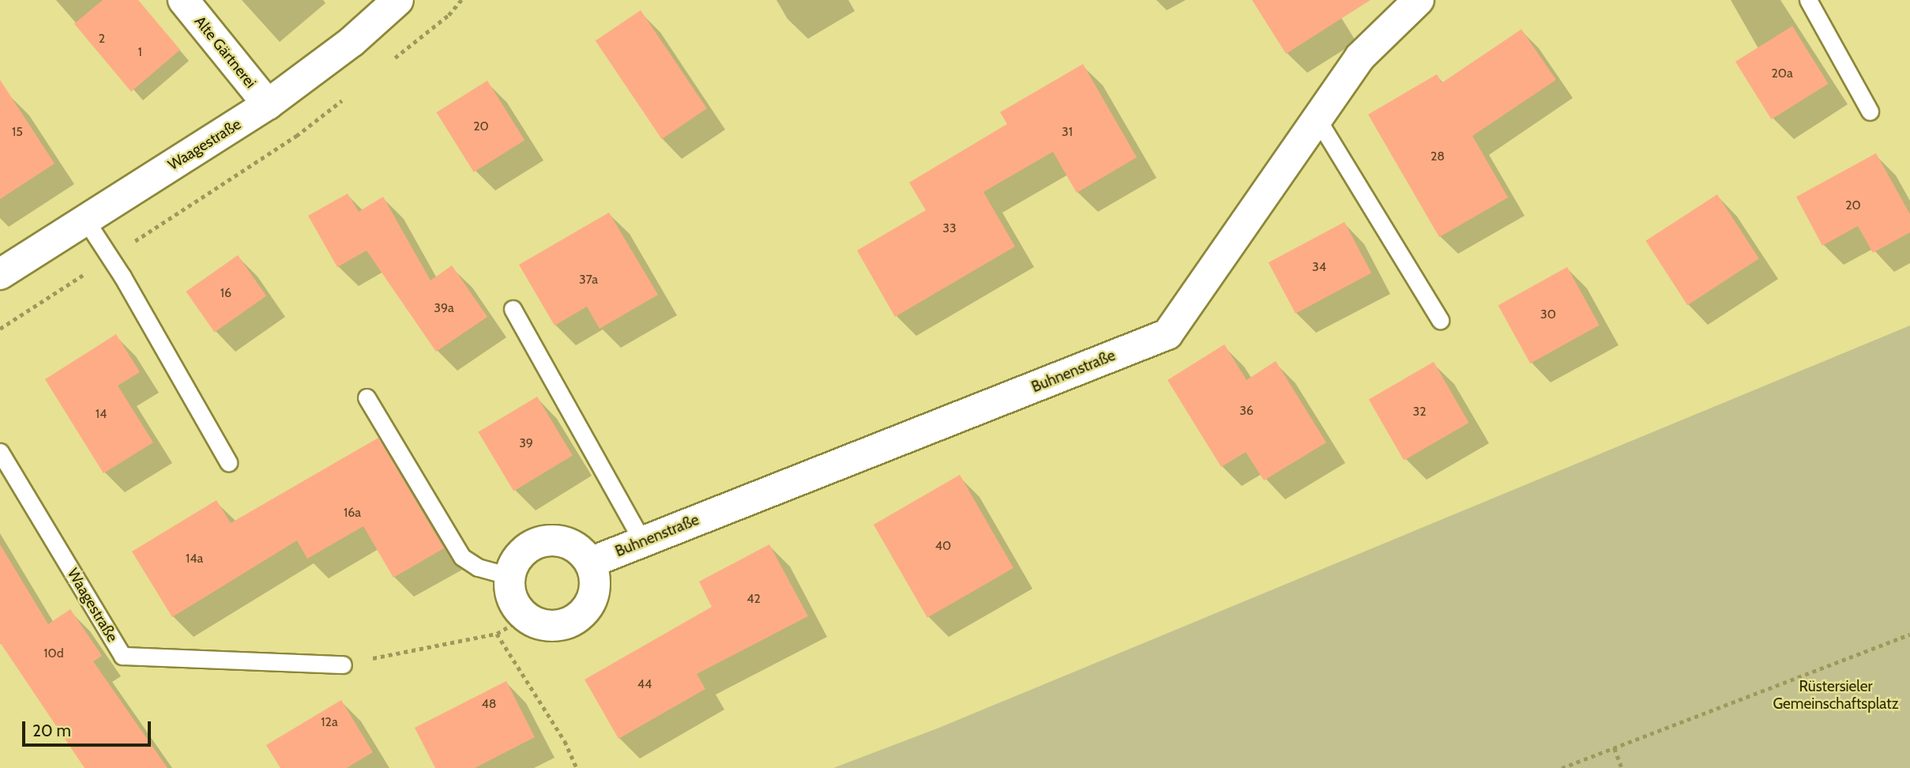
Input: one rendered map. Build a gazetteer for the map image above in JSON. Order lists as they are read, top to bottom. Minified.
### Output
{"streets":{"street":["Alte Gärtnerei","Waagestraße","Buhnenstraße"]},"crossings":[["Alte Gärtnerei","Waagestraße"]],"parks":["Rüstersieler Gemeinschaftsplatz"],"house_numbers":["2","1","20a","20","15","31","28","20","33","34","37a","16","39a","30","36","32","14","39","16a","40","14a","42","10d","44","48","12a"],"scale_bar":"20 m"}
